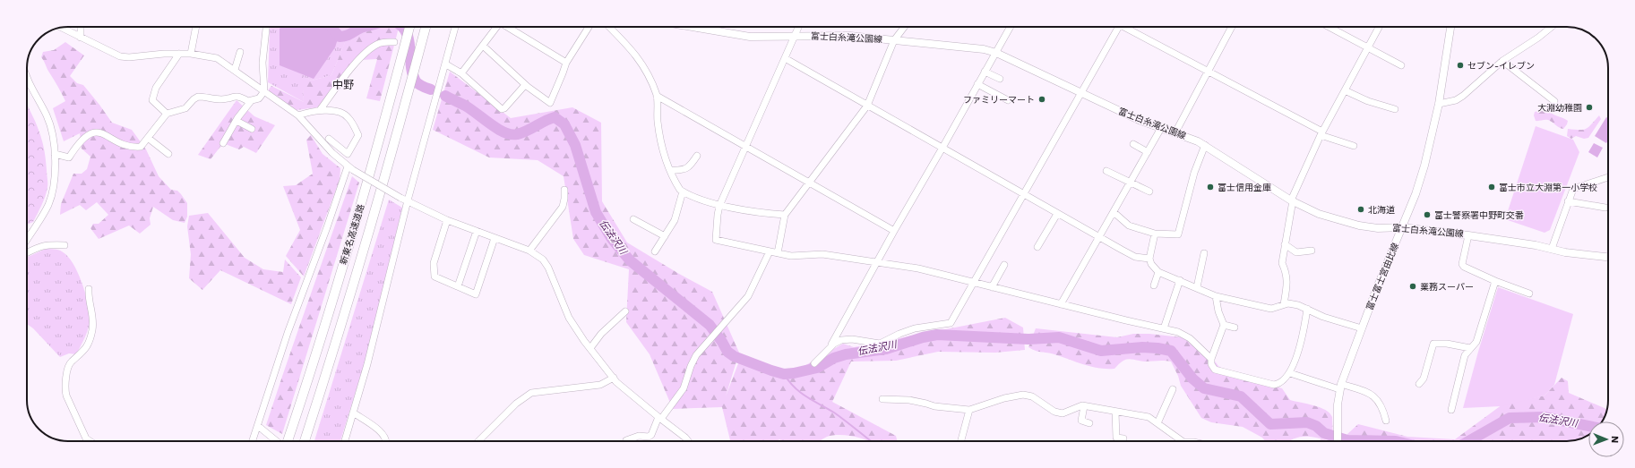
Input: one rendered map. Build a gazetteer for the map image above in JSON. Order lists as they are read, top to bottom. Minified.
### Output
{"streets":{"highway":["新東名高速道路"],"main road":["富士白糸滝公園線","富士富士宮由比線"]},"crossings":[["富士白糸滝公園線","富士富士宮由比線"]],"districts":["中野"],"water":["伝法沢川"],"places":["セブン-イレブン","ファミリーマート","大淵幼稚園","富士信用金庫","富士市立大淵第一小学校","北海道","富士警察署中野町交番","業務スーパー"],"north":"right"}
